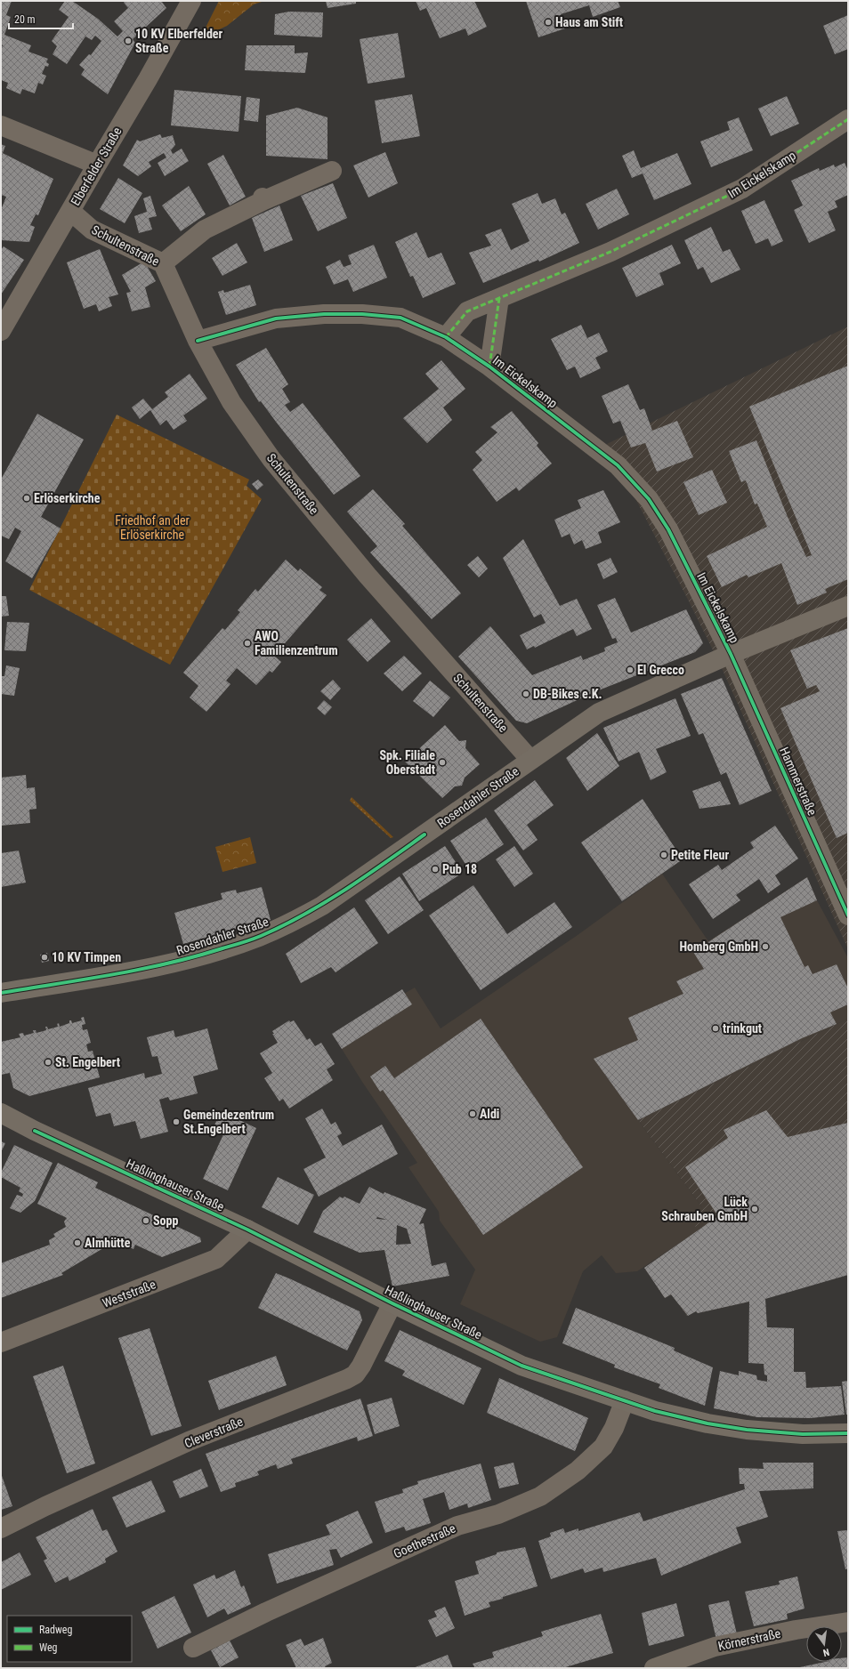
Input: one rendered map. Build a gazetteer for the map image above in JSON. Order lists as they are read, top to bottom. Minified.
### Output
{"streets":{"main road":["Rosendahler Straße","Haßlinghauser Straße"],"street":["Elberfelder Straße","Im Eickelskamp","Schultenstraße","Hammerstraße","Weststraße","Cleverstraße","Goethestraße","Körnerstraße"]},"crossings":[["Elberfelder Straße","Schultenstraße"],["Im Eickelskamp","Schultenstraße"],["Im Eickelskamp","Hammerstraße"],["Im Eickelskamp","Rosendahler Straße"],["Schultenstraße","Rosendahler Straße"],["Hammerstraße","Rosendahler Straße"],["Haßlinghauser Straße","Weststraße"],["Haßlinghauser Straße","Cleverstraße"],["Haßlinghauser Straße","Goethestraße"]],"parks":["Friedhof an der Erlöserkirche"],"places":["Haus am Stift","10 KV Elberfelder Straße","Erlöserkirche","AWO Familienzentrum","El Grecco","DB-Bikes e.K.","Spk. Filiale Oberstadt","Petite Fleur","Pub 18","Homberg GmbH","10 KV Timpen","trinkgut","St. Engelbert","Aldi","Gemeindezentrum St.Engelbert","Lück Schrauben GmbH","Sopp","Almhütte"],"legend":["Radweg","Weg"],"scale_bar":"20 m","north":"bottom"}
